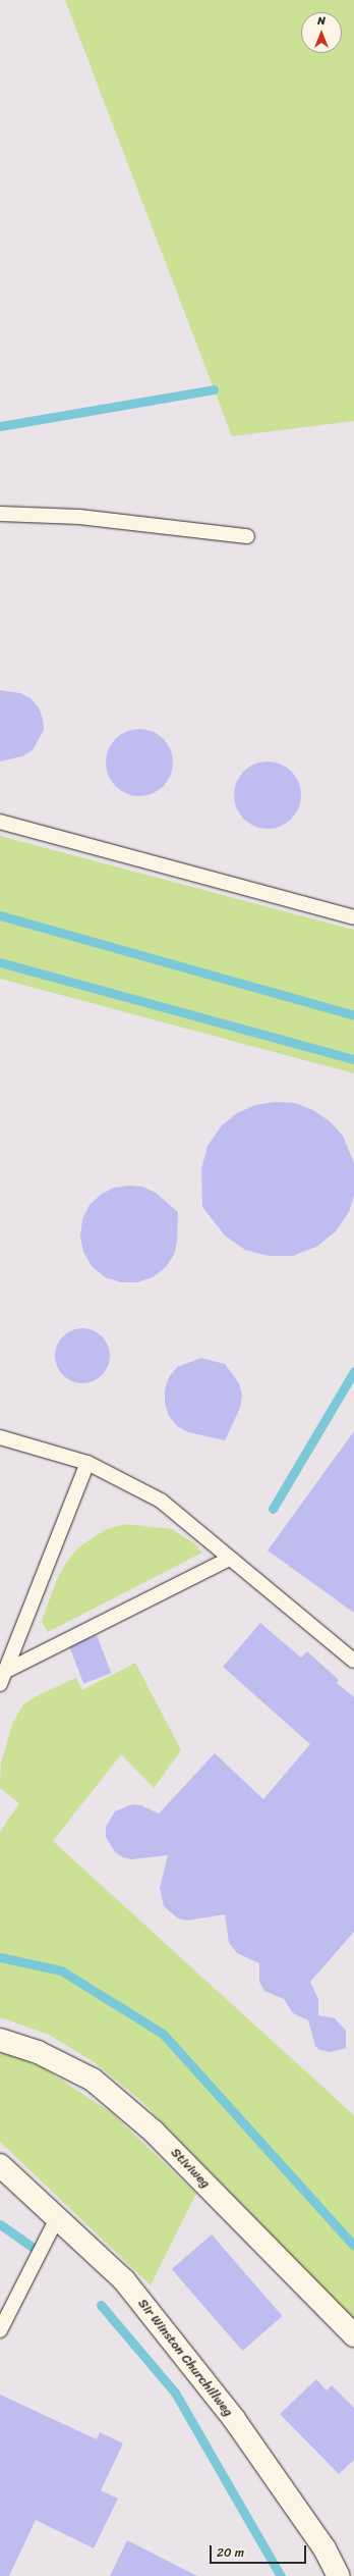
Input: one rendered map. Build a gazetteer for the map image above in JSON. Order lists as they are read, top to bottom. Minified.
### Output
{"streets":{"street":["Stiviweg","Sir Winston Churchillweg"]},"scale_bar":"20 m","north":"top"}
